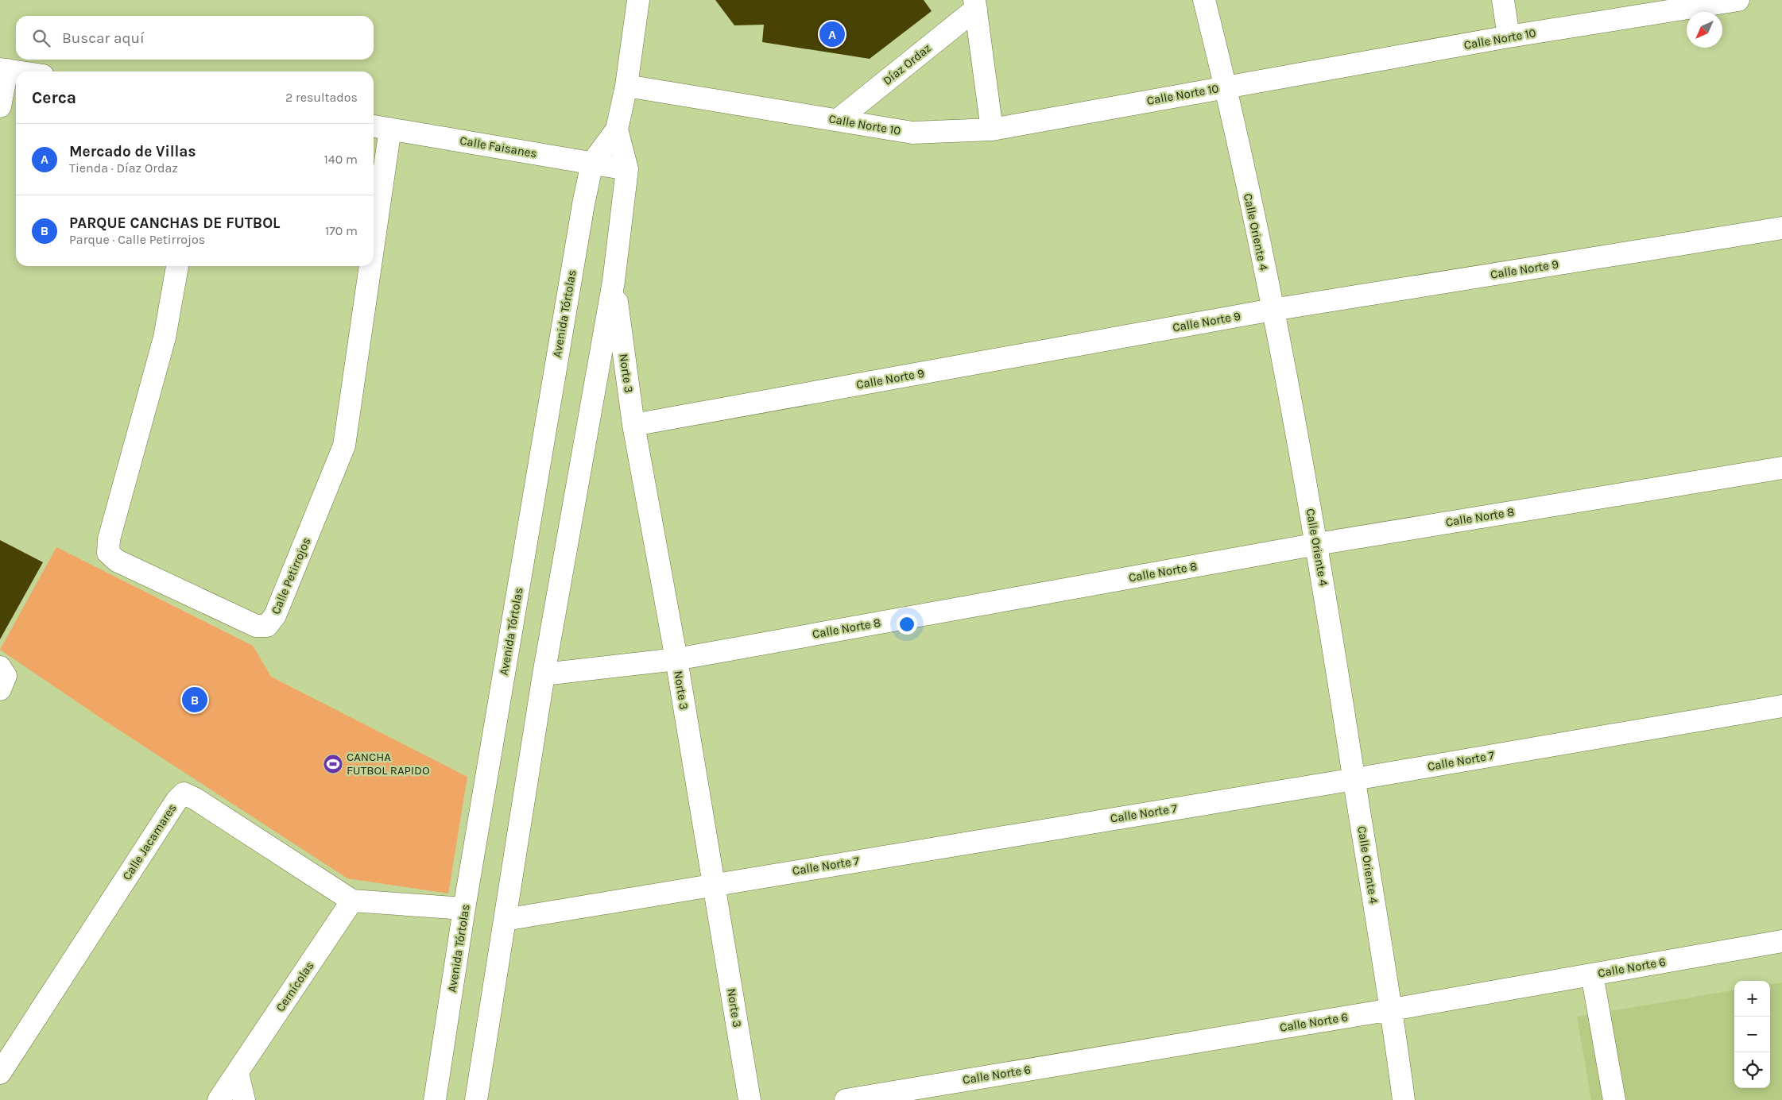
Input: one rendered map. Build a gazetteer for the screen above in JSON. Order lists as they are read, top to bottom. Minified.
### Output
{"streets":{"street":["Calle Norte 10","Díaz Ordaz","Calle Faisanes","Calle Oriente 4","Calle Norte 9","Avenida Tórtolas","Norte 3","Calle Norte 8","Calle Petirrojos","Calle Norte 7","Calle Jacamares","Calle Norte 6","Cernícolas"]},"crossings":[["Calle Norte 10","Díaz Ordaz"],["Calle Norte 10","Calle Oriente 4"],["Calle Faisanes","Avenida Tórtolas"],["Calle Faisanes","Calle Petirrojos"],["Calle Oriente 4","Calle Norte 9"],["Calle Oriente 4","Calle Norte 8"],["Calle Oriente 4","Calle Norte 7"],["Calle Oriente 4","Calle Norte 6"],["Calle Norte 9","Norte 3"],["Avenida Tórtolas","Calle Jacamares"],["Norte 3","Calle Norte 8"],["Norte 3","Calle Norte 7"],["Calle Jacamares","Cernícolas"]],"places":{"sports":["CANCHA FUTBOL RAPIDO"]},"north":"bottom left","page":{"search":"Buscar aquí","pins":["A","B"],"heading":["Cerca","2 resultados"],"list":[{"mark":"A","name":"Mercado de Villas","note":"Tienda · Díaz Ordaz","value":"140 m"},{"mark":"B","name":"PARQUE CANCHAS DE FUTBOL","note":"Parque · Calle Petirrojos","value":"170 m"}],"map_buttons":["+","−"]}}
